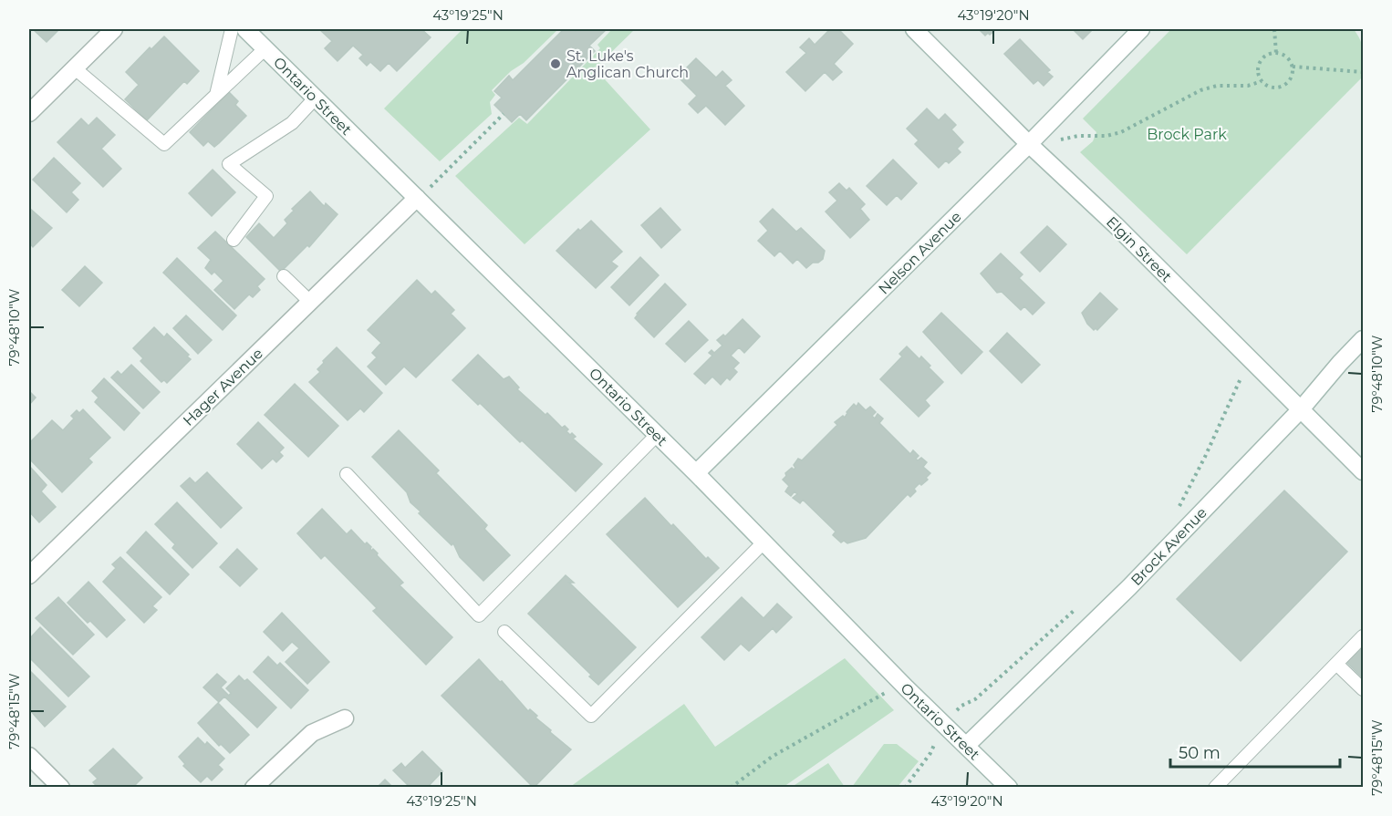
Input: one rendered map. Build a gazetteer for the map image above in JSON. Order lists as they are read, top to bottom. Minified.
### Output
{"streets":{"street":["Ontario Street","Elgin Street","Nelson Avenue","Hager Avenue","Brock Avenue"]},"crossings":[["Ontario Street","Nelson Avenue"],["Ontario Street","Hager Avenue"],["Ontario Street","Brock Avenue"],["Elgin Street","Nelson Avenue"],["Elgin Street","Brock Avenue"]],"parks":["Brock Park"],"places":["St. Luke's Anglican Church"],"scale_bar":"50 m","coordinates":["43°19'25\"N","43°19'20\"N","79°48'10\"W","79°48'15\"W"]}
